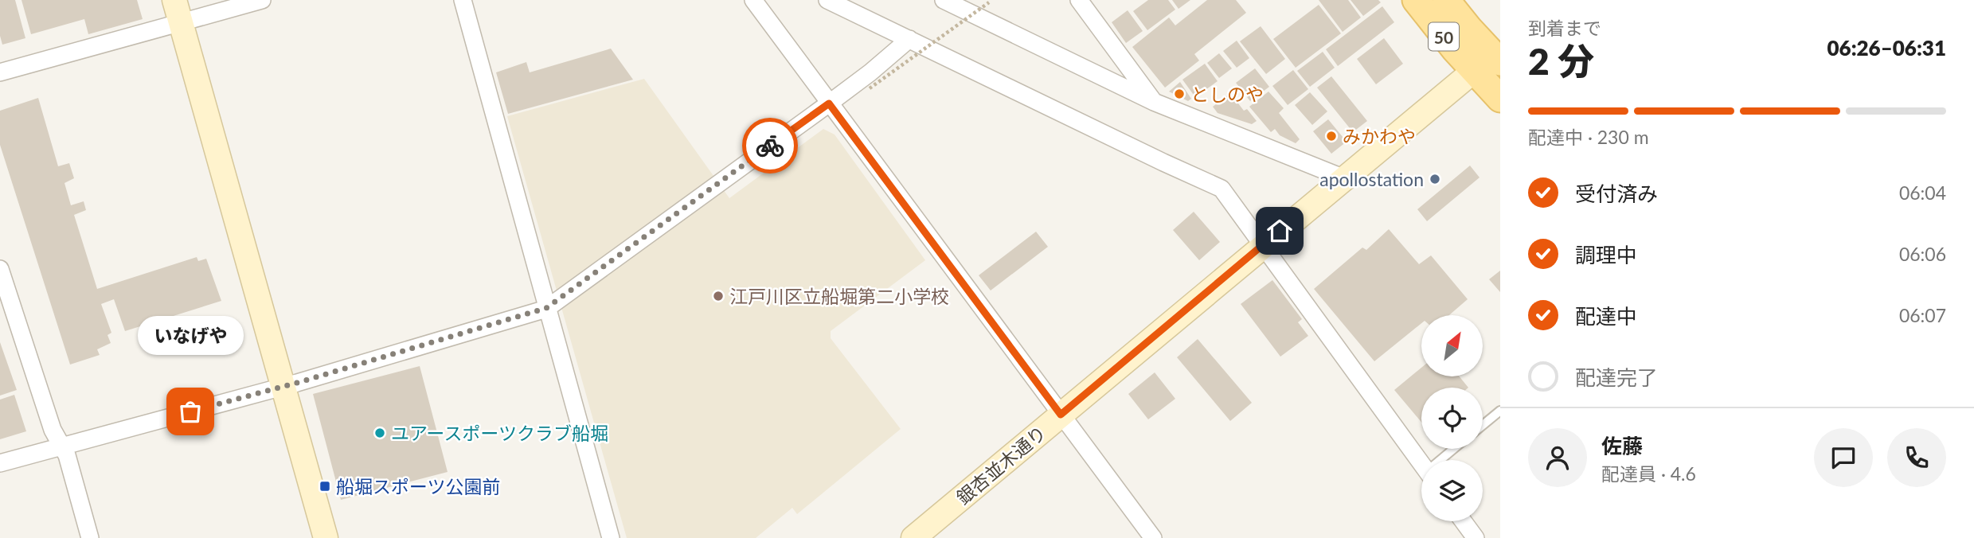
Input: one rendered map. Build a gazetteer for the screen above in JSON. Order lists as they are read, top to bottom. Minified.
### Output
{"streets":{"main road":["50"],"street":["銀杏並木通り"]},"crossings":[["50","銀杏並木通り"]],"places":{"other":["としのや","みかわや","apollostation","江戸川区立船堀第二小学校","いなげや","ユアースポーツクラブ船堀"],"transit":["船堀スポーツ公園前"]},"north":"top right","page":{"heading":["2 分","到着まで","06:26–06:31"],"panel":["佐藤","配達員 · 4.6"],"bar":"配達中 · 230 m","list":[["受付済み","06:04"],["調理中","06:06"],["配達中","06:07"],"配達完了"],"bubble":"いなげや"}}
